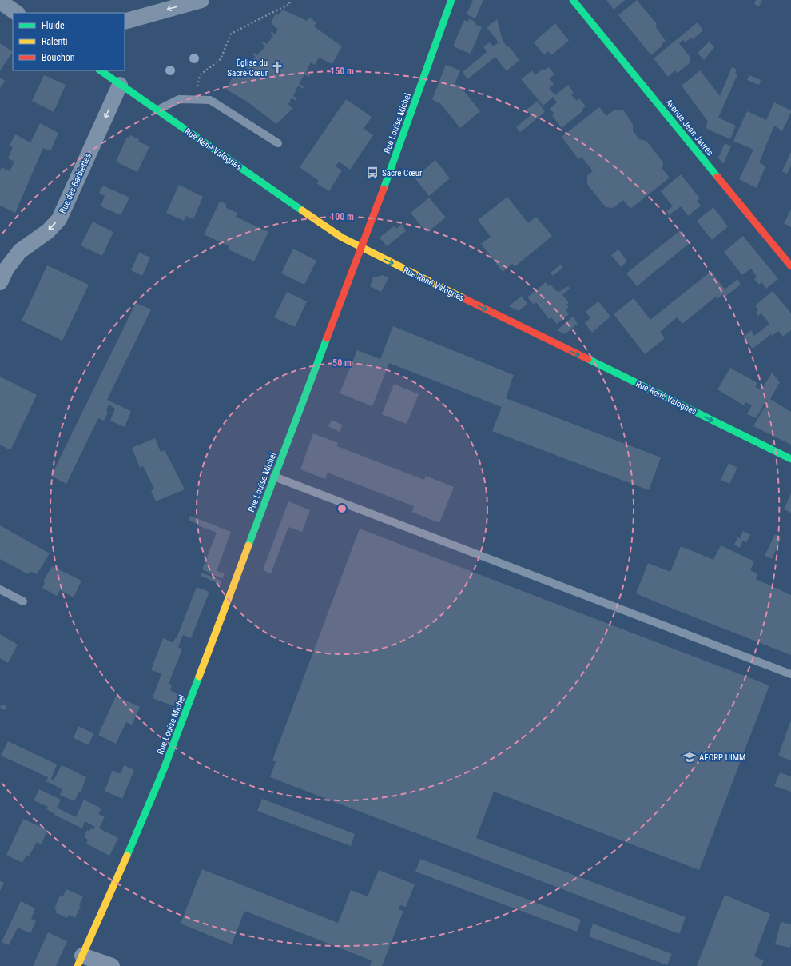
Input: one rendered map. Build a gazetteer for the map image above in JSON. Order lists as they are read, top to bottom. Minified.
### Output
{"streets":{"street":["Rue Louise Michel","Avenue Jean Jaurès","Rue René Valognes","Rue des Barbiettes"]},"crossings":[["Rue Louise Michel","Rue René Valognes"],["Rue René Valognes","Rue des Barbiettes"]],"one_way":["Rue René Valognes","Rue des Barbiettes"],"places":{"church":["Église du Sacré-Cœur"],"bus stop":["Sacré Cœur"],"school or university":["AFORP UIMM"]},"legend":["Fluide","Ralenti","Bouchon"],"rings":["150 m","100 m","50 m"]}
